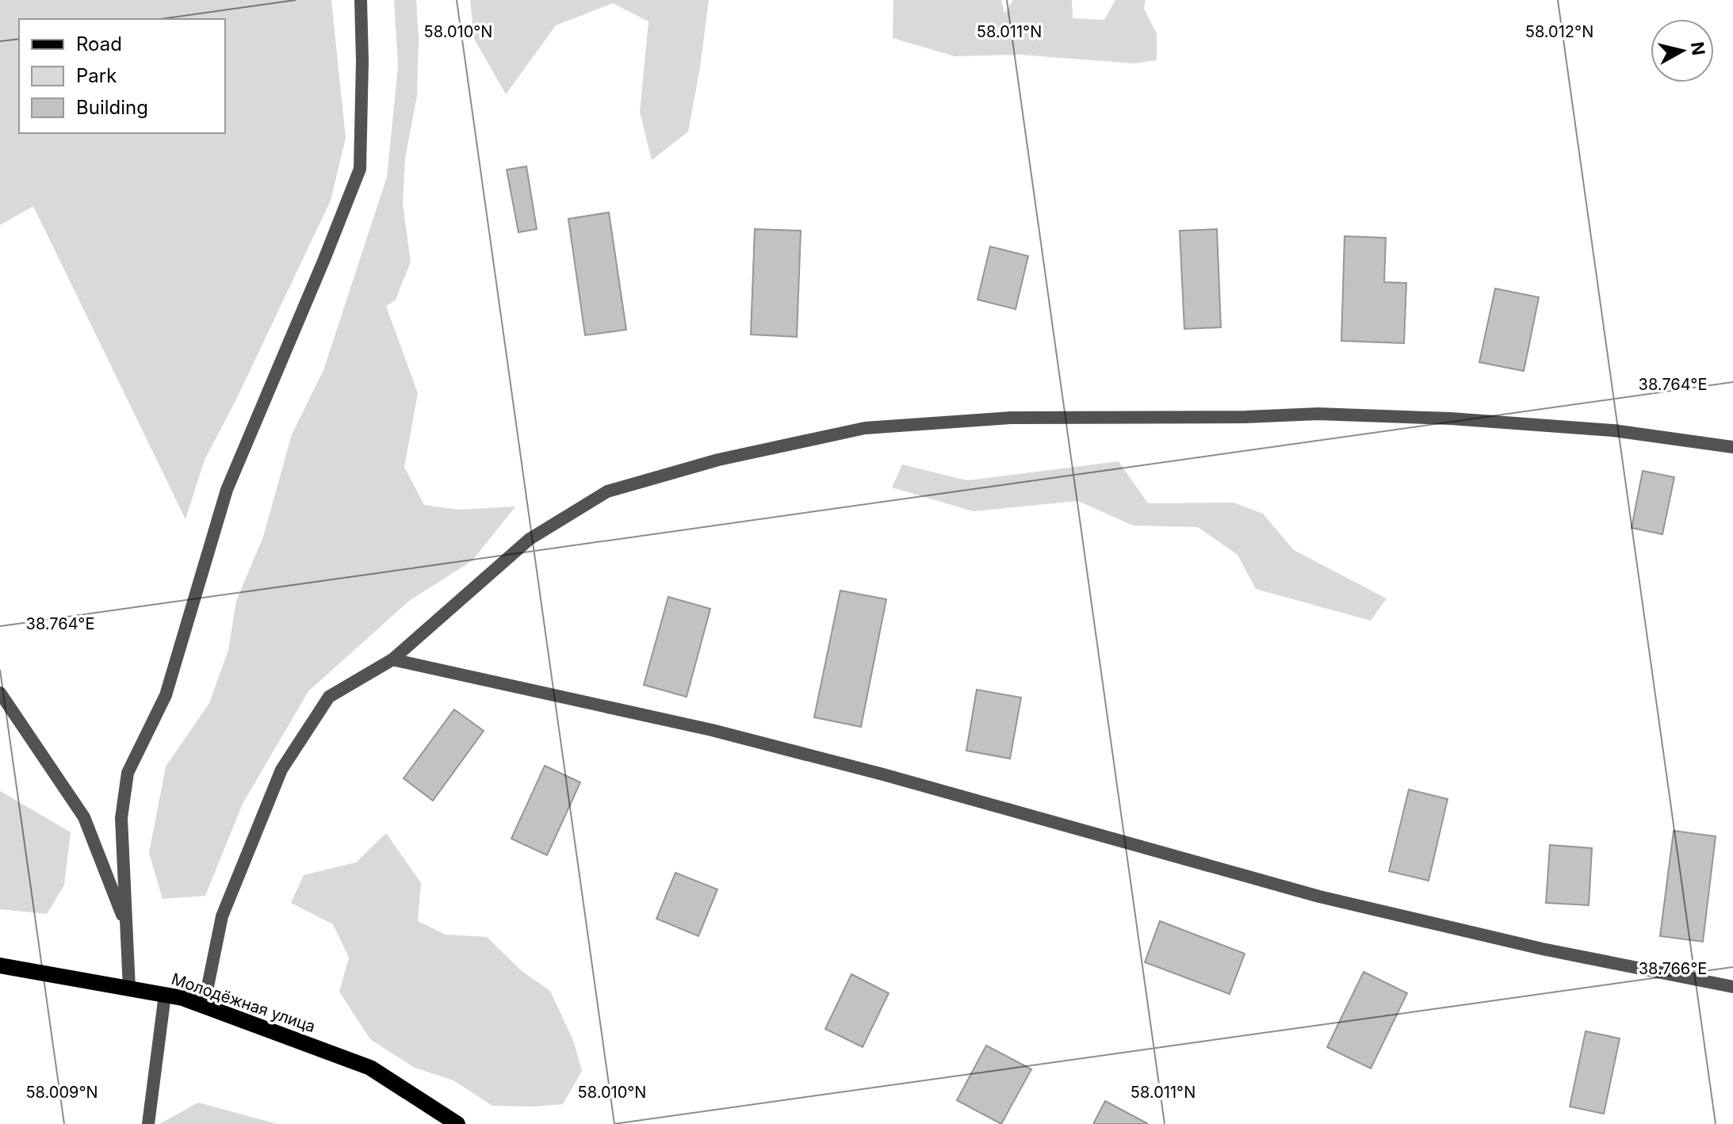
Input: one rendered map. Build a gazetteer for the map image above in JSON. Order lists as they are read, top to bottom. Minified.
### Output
{"streets":{"main road":["Молодёжная улица"]},"legend":["Road","Park","Building"],"north":"right","coordinates":["58.010°N","58.011°N","58.012°N","38.764°E","38.766°E","58.009°N"]}
